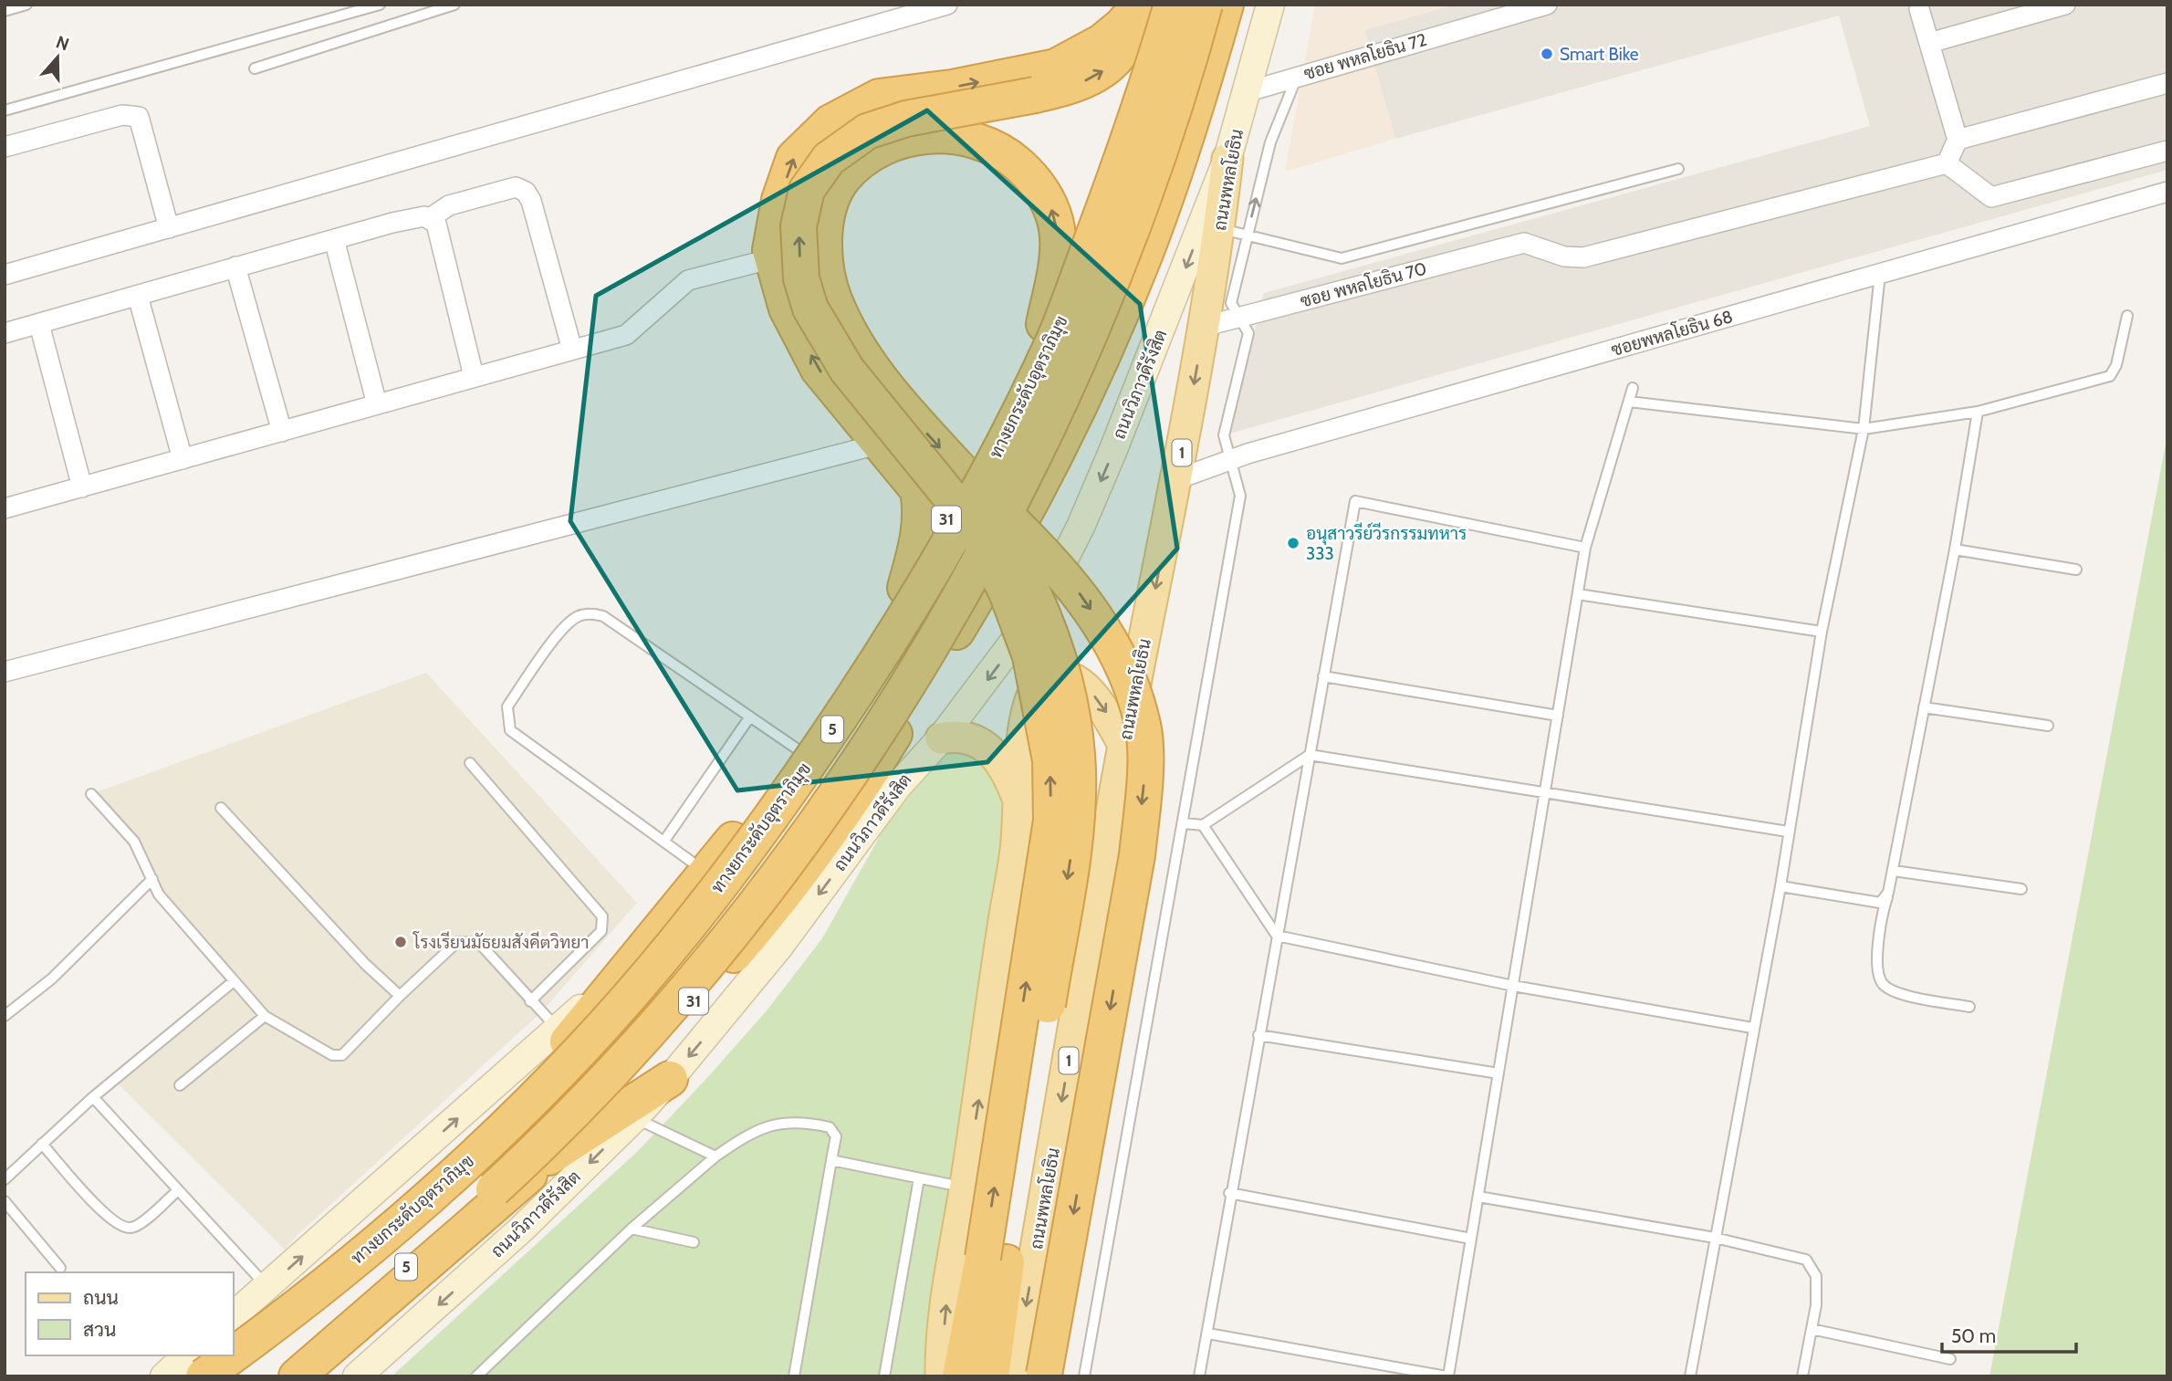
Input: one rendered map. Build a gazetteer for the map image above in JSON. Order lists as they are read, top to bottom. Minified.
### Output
{"streets":{"highway":["ถนนวิภาวดีรังสิต","ทางยกระดับอุตราภิมุข","31","5"],"main road":["ถนนพหลโยธิน","1"],"street":["ซอย พหลโยธิน 72","ซอย พหลโยธิน 70","ซอยพหลโยธิน 68"]},"crossings":[["ซอย พหลโยธิน 72","ถนนพหลโยธิน"],["ถนนพหลโยธิน","ซอย พหลโยธิน 70"],["ถนนพหลโยธิน","ซอยพหลโยธิน 68"],["ถนนพหลโยธิน","ถนนวิภาวดีรังสิต"],["ทางยกระดับอุตราภิมุข","5"],["31","5"]],"places":["Smart Bike","อนุสาวรีย์วีรกรรมทหาร 333","โรงเรียนมัธยมสังคีตวิทยา"],"legend":["ถนน","สวน"],"scale_bar":"50 m","north":"top"}
